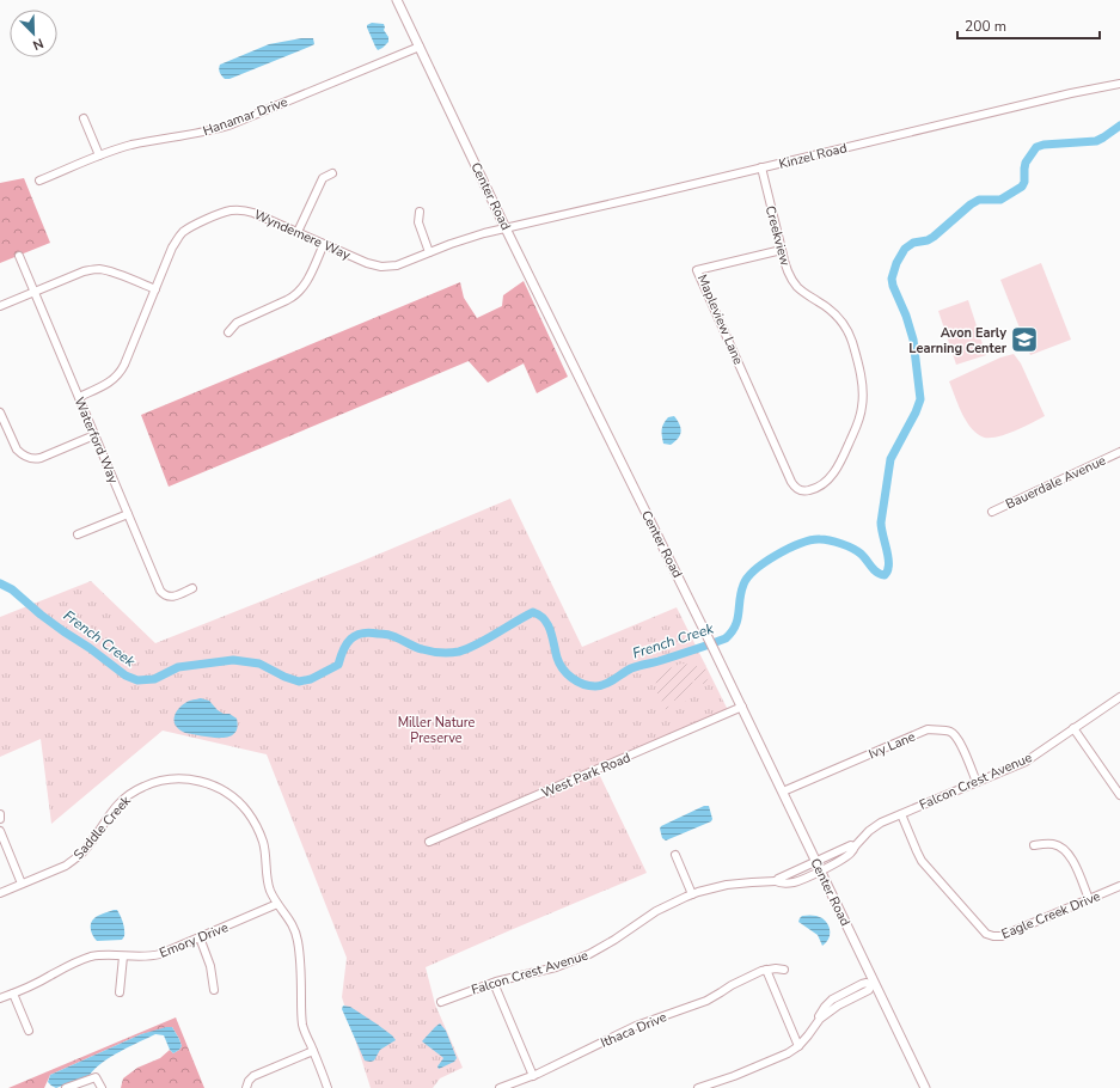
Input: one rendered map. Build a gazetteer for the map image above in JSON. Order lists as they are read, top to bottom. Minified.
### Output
{"streets":{"main road":["Center Road"],"street":["Hanamar Drive","Kinzel Road","Wyndemere Way","Creekview","Mapleview Lane","Waterford Way","Bauerdale Avenue","Ivy Lane","West Park Road","Falcon Crest Avenue","Saddle Creek","Eagle Creek Drive","Emory Drive","Ithaca Drive"]},"crossings":[["Hanamar Drive","Center Road"],["Kinzel Road","Center Road"],["Kinzel Road","Wyndemere Way"],["Kinzel Road","Creekview"],["Center Road","Wyndemere Way"],["Center Road","Ivy Lane"],["Center Road","West Park Road"],["Center Road","Falcon Crest Avenue"],["Wyndemere Way","Waterford Way"],["Creekview","Mapleview Lane"],["Ivy Lane","Falcon Crest Avenue"],["Falcon Crest Avenue","Eagle Creek Drive"],["Saddle Creek","Emory Drive"]],"water":["French Creek"],"parks":["Miller Nature Preserve"],"places":{"school or university":["Avon Early Learning Center"]},"scale_bar":"200 m","north":"bottom right"}
